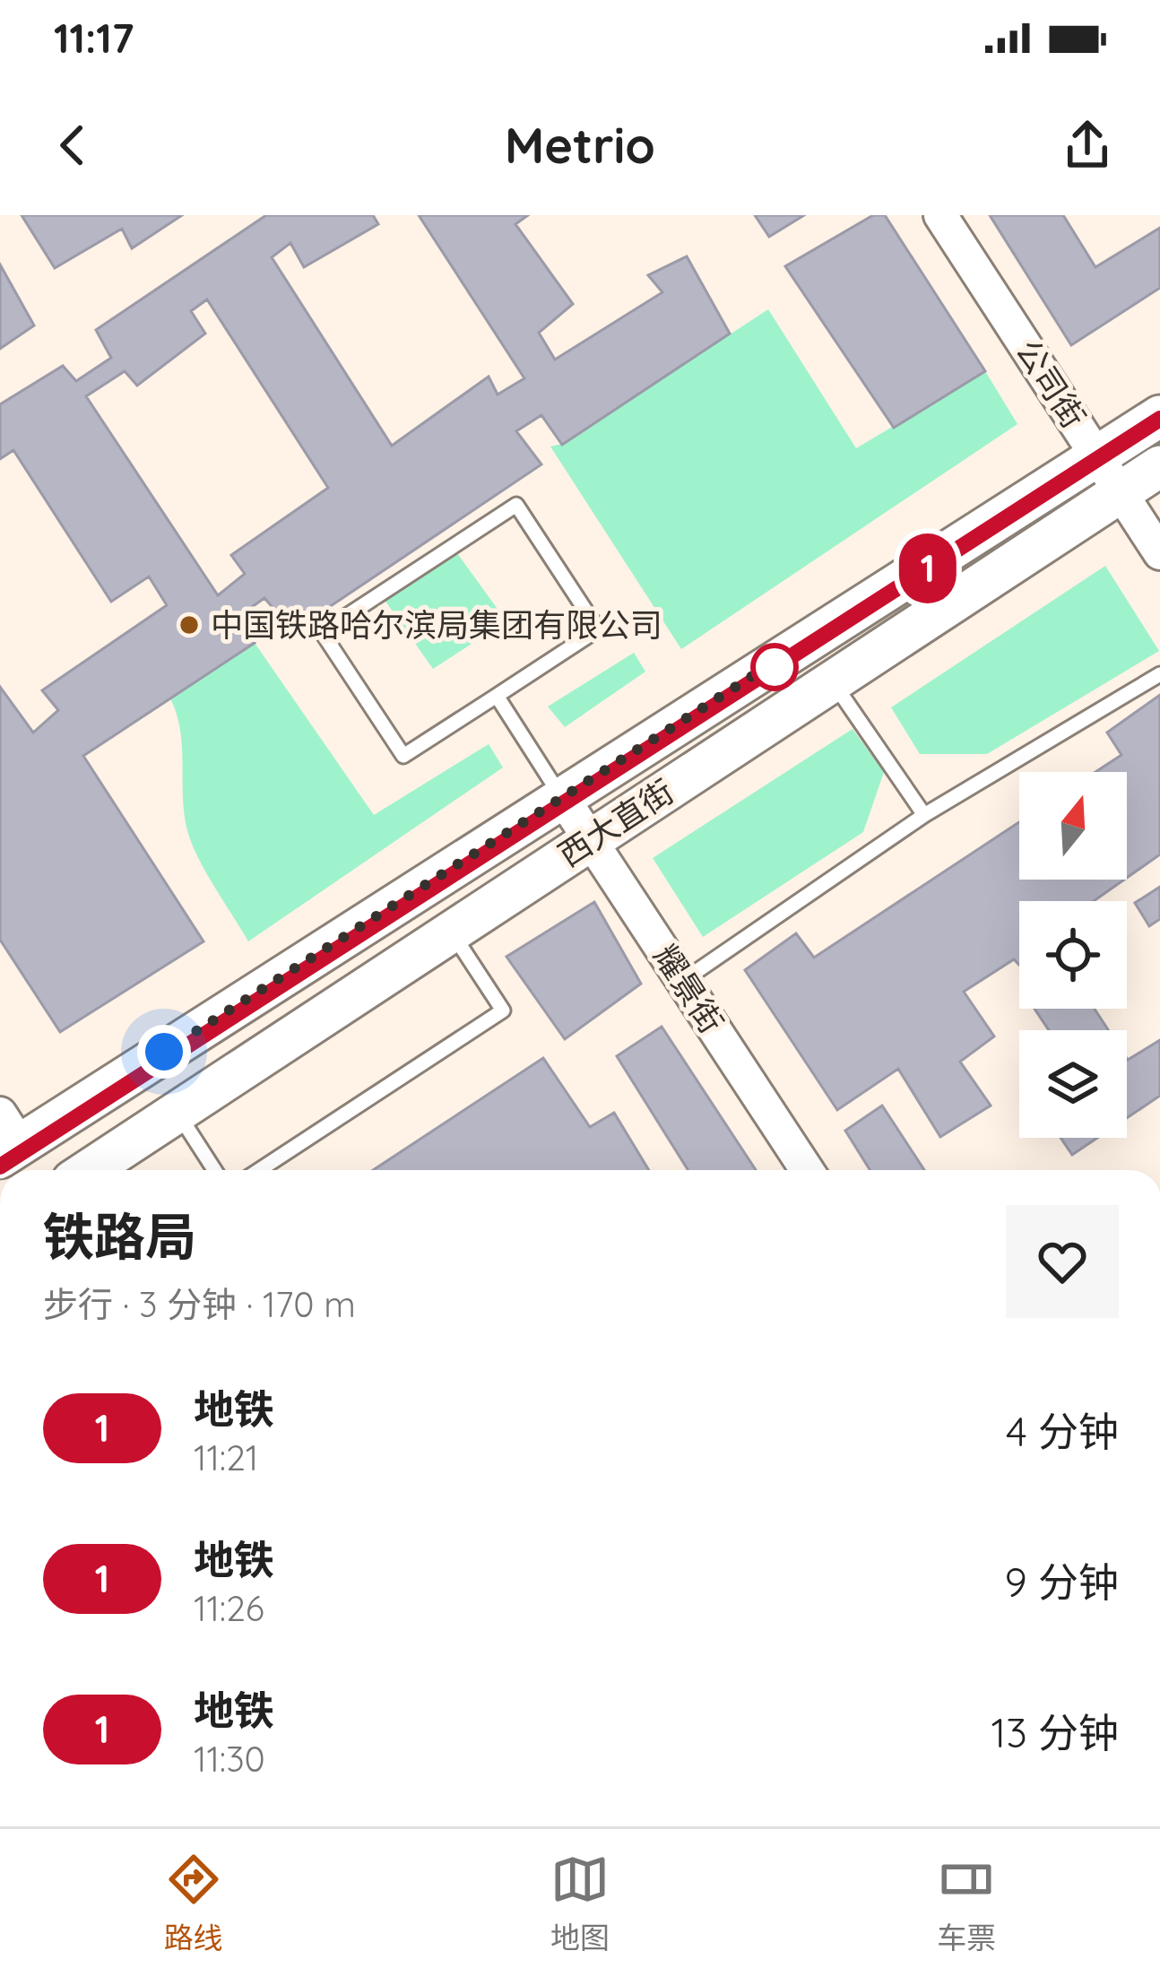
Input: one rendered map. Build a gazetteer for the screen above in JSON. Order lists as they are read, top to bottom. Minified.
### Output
{"streets":{"main road":["西大直街"],"street":["公司街","耀景街"]},"crossings":[["公司街","西大直街"],["西大直街","耀景街"]],"places":["中国铁路哈尔滨局集团有限公司"],"lines":["metro line 1"],"north":"top","page":{"status":"11:17","header":"Metrio","on_map":"1","heading":["铁路局","步行 · 3 分钟 · 170 m"],"list":[{"mark":"1","name":"地铁","note":"11:21","value":"4 分钟"},{"mark":"1","name":"地铁","note":"11:26","value":"9 分钟"},{"mark":"1","name":"地铁","note":"11:30","value":"13 分钟"}],"tabs":["路线","地图","车票"]}}
